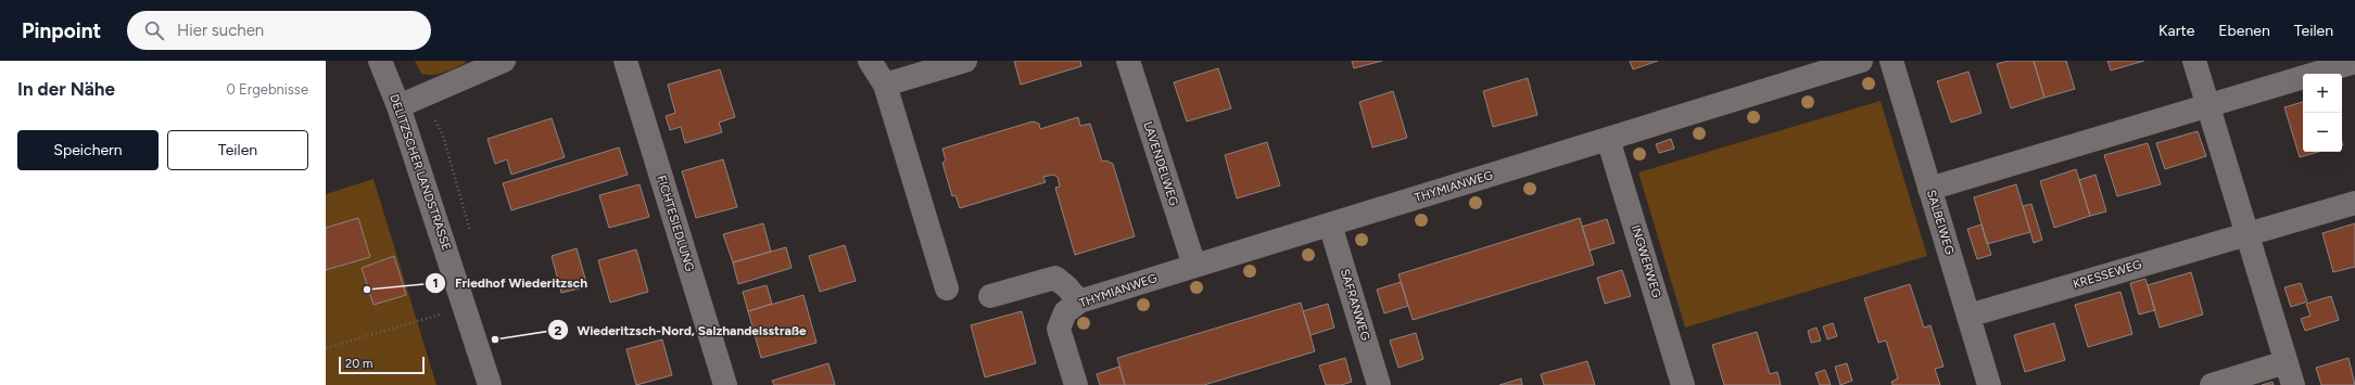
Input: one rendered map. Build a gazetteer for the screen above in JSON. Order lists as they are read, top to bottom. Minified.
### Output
{"streets":{"street":["LAVENDELWEG","DELITZSCHER LANDSTRASSE","THYMIANWEG","SALBEIWEG","FICHTESIEDLUNG","INGWERWEG","KRESSEWEG","SAFRANWEG"]},"crossings":[["LAVENDELWEG","THYMIANWEG"],["THYMIANWEG","INGWERWEG"],["THYMIANWEG","SAFRANWEG"],["SALBEIWEG","KRESSEWEG"]],"places":["Friedhof Wiederitzsch","Wiederitzsch-Nord, Salzhandelsstraße"],"scale_bar":"20 m","page":{"header":"Pinpoint","search":"Hier suchen","nav":["Karte","Ebenen","Teilen"],"heading":["In der Nähe","0 Ergebnisse"],"map_buttons":["+","−"],"buttons":["Speichern","Teilen"],"scale":"20 m"}}
